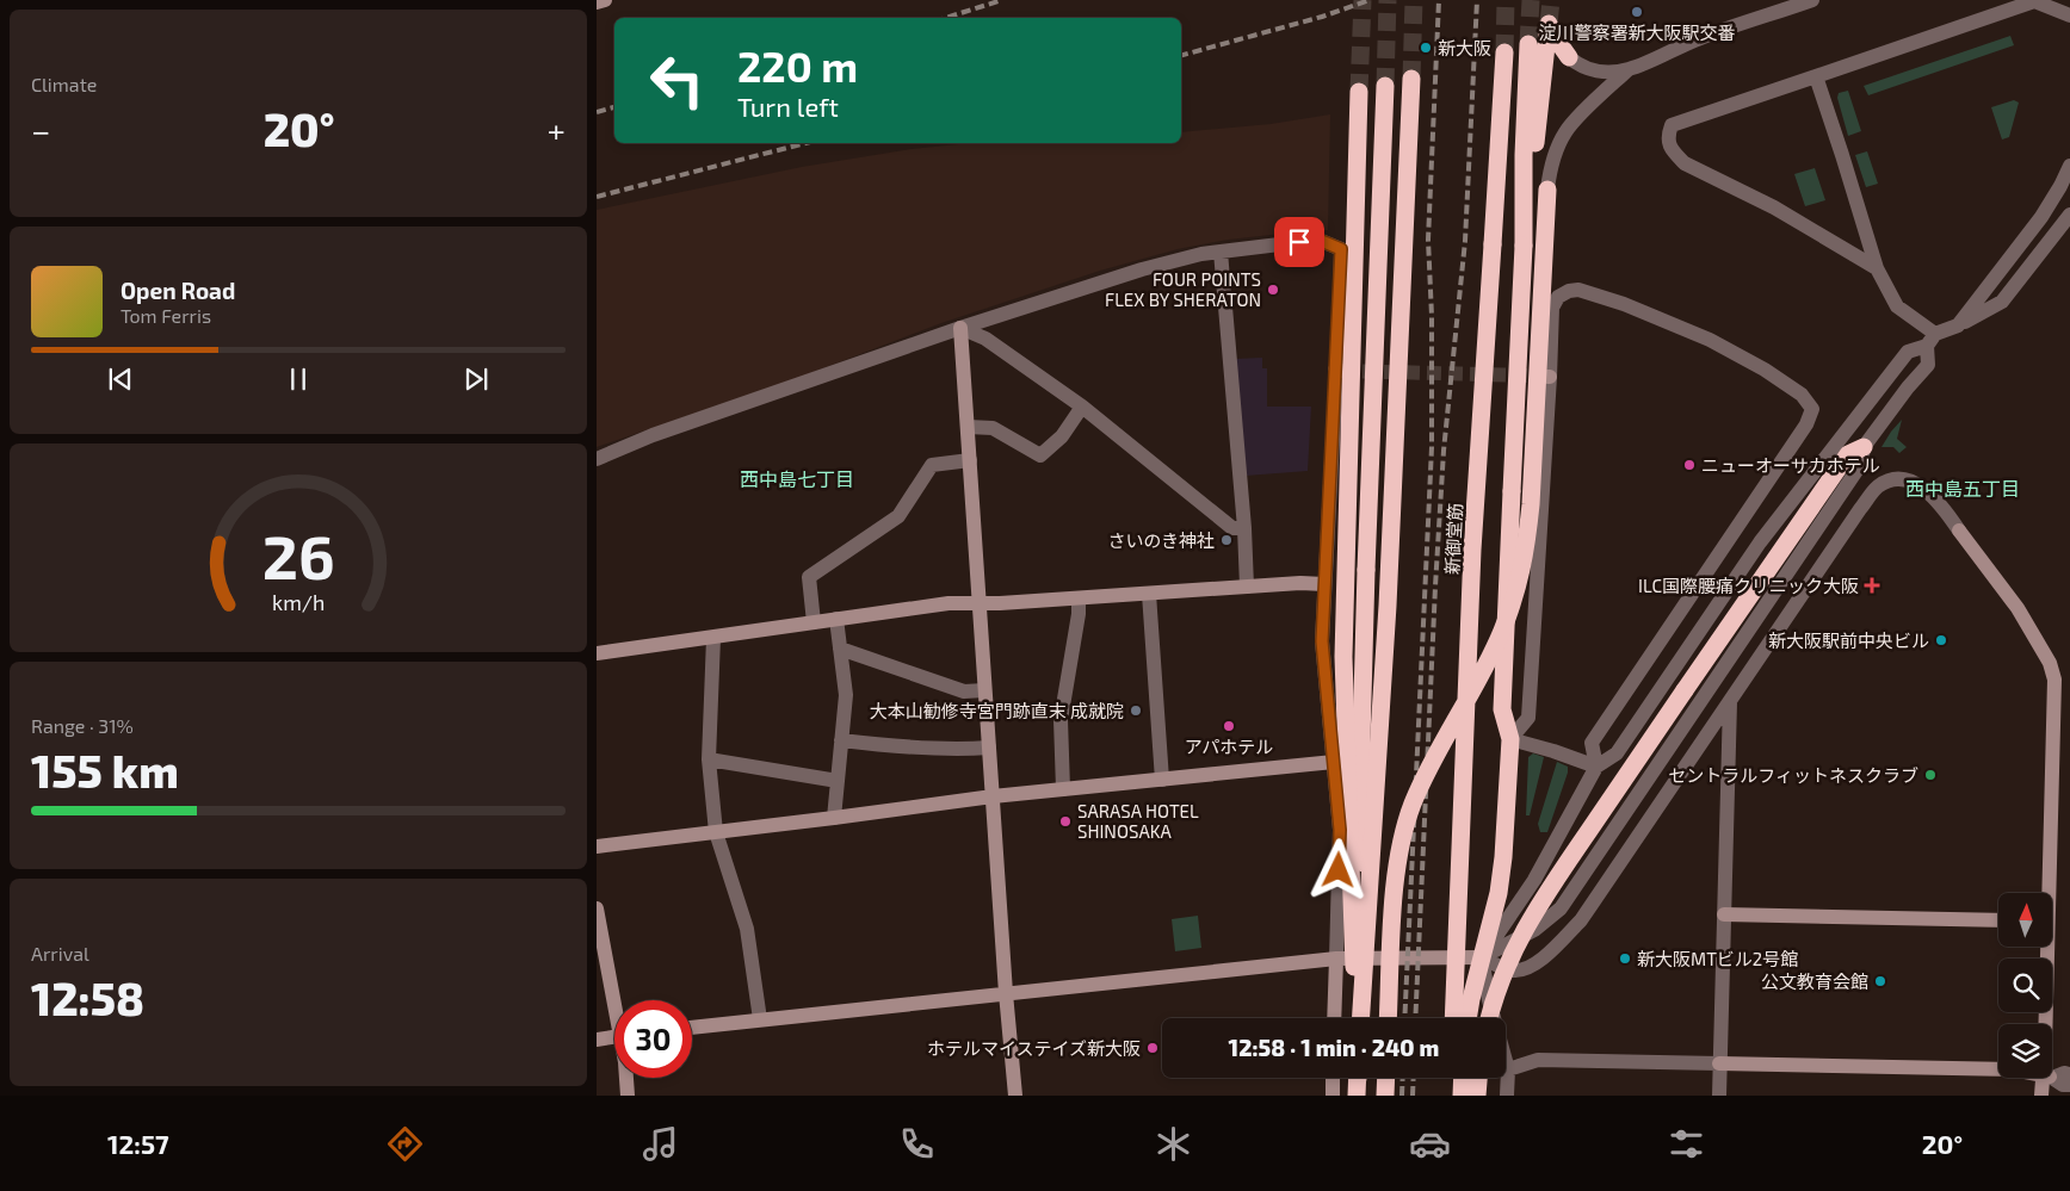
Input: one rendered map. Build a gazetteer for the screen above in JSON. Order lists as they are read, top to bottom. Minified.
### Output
{"streets":{"highway":["新御堂筋"]},"districts":["西中島七丁目","西中島五丁目"],"places":{"other":["淀川警察署新大阪駅交番","新大阪","FOUR POINTS FLEX BY SHERATON","ニューオーサカホテル","さいのき神社","新大阪駅前中央ビル","大本山勧修寺宮門跡直末 成就院","アパホテル","セントラルフィットネスクラブ","SARASA HOTEL SHINOSAKA","新大阪MTビル2号館","公文教育会館","ホテルマイステイズ新大阪"],"health":["ILC国際腰痛クリニック大阪"]},"north":"top","page":{"tile":["Climate",["Range · 31%","155 km"],["Arrival","12:58"]],"turn":["220 m","Turn left"],"heat":["−","20°","+"],"song":["Open Road","Tom Ferris"],"limit":"30","trip":"12:58 · 1 min · 240 m","tabs":["12:57","20°"],"gauge":["26","km/h"]}}
